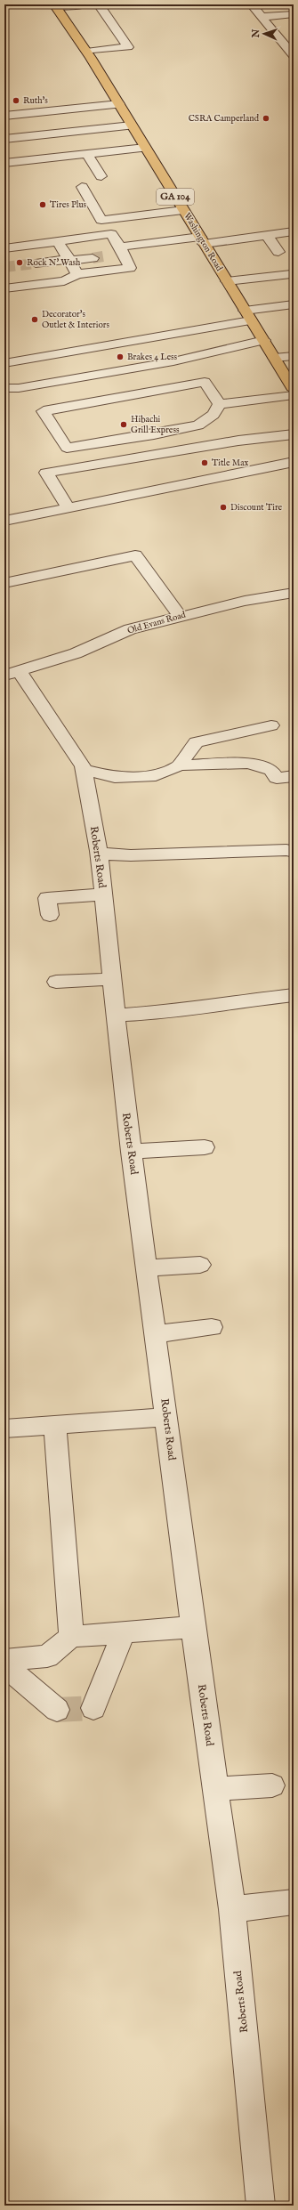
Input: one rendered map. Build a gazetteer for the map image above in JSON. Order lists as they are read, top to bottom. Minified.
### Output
{"streets":{"main road":["GA 104","Washington Road"],"street":["Old Evans Road","Roberts Road"]},"crossings":[["Old Evans Road","Roberts Road"]],"places":["Ruth's","CSRA Camperland","Tires Plus","Rock N' Wash","Decorator's Outlet & Interiors","Brakes 4 Less","Hibachi Grill Express","Title Max","Discount Tire"],"north":"left"}
